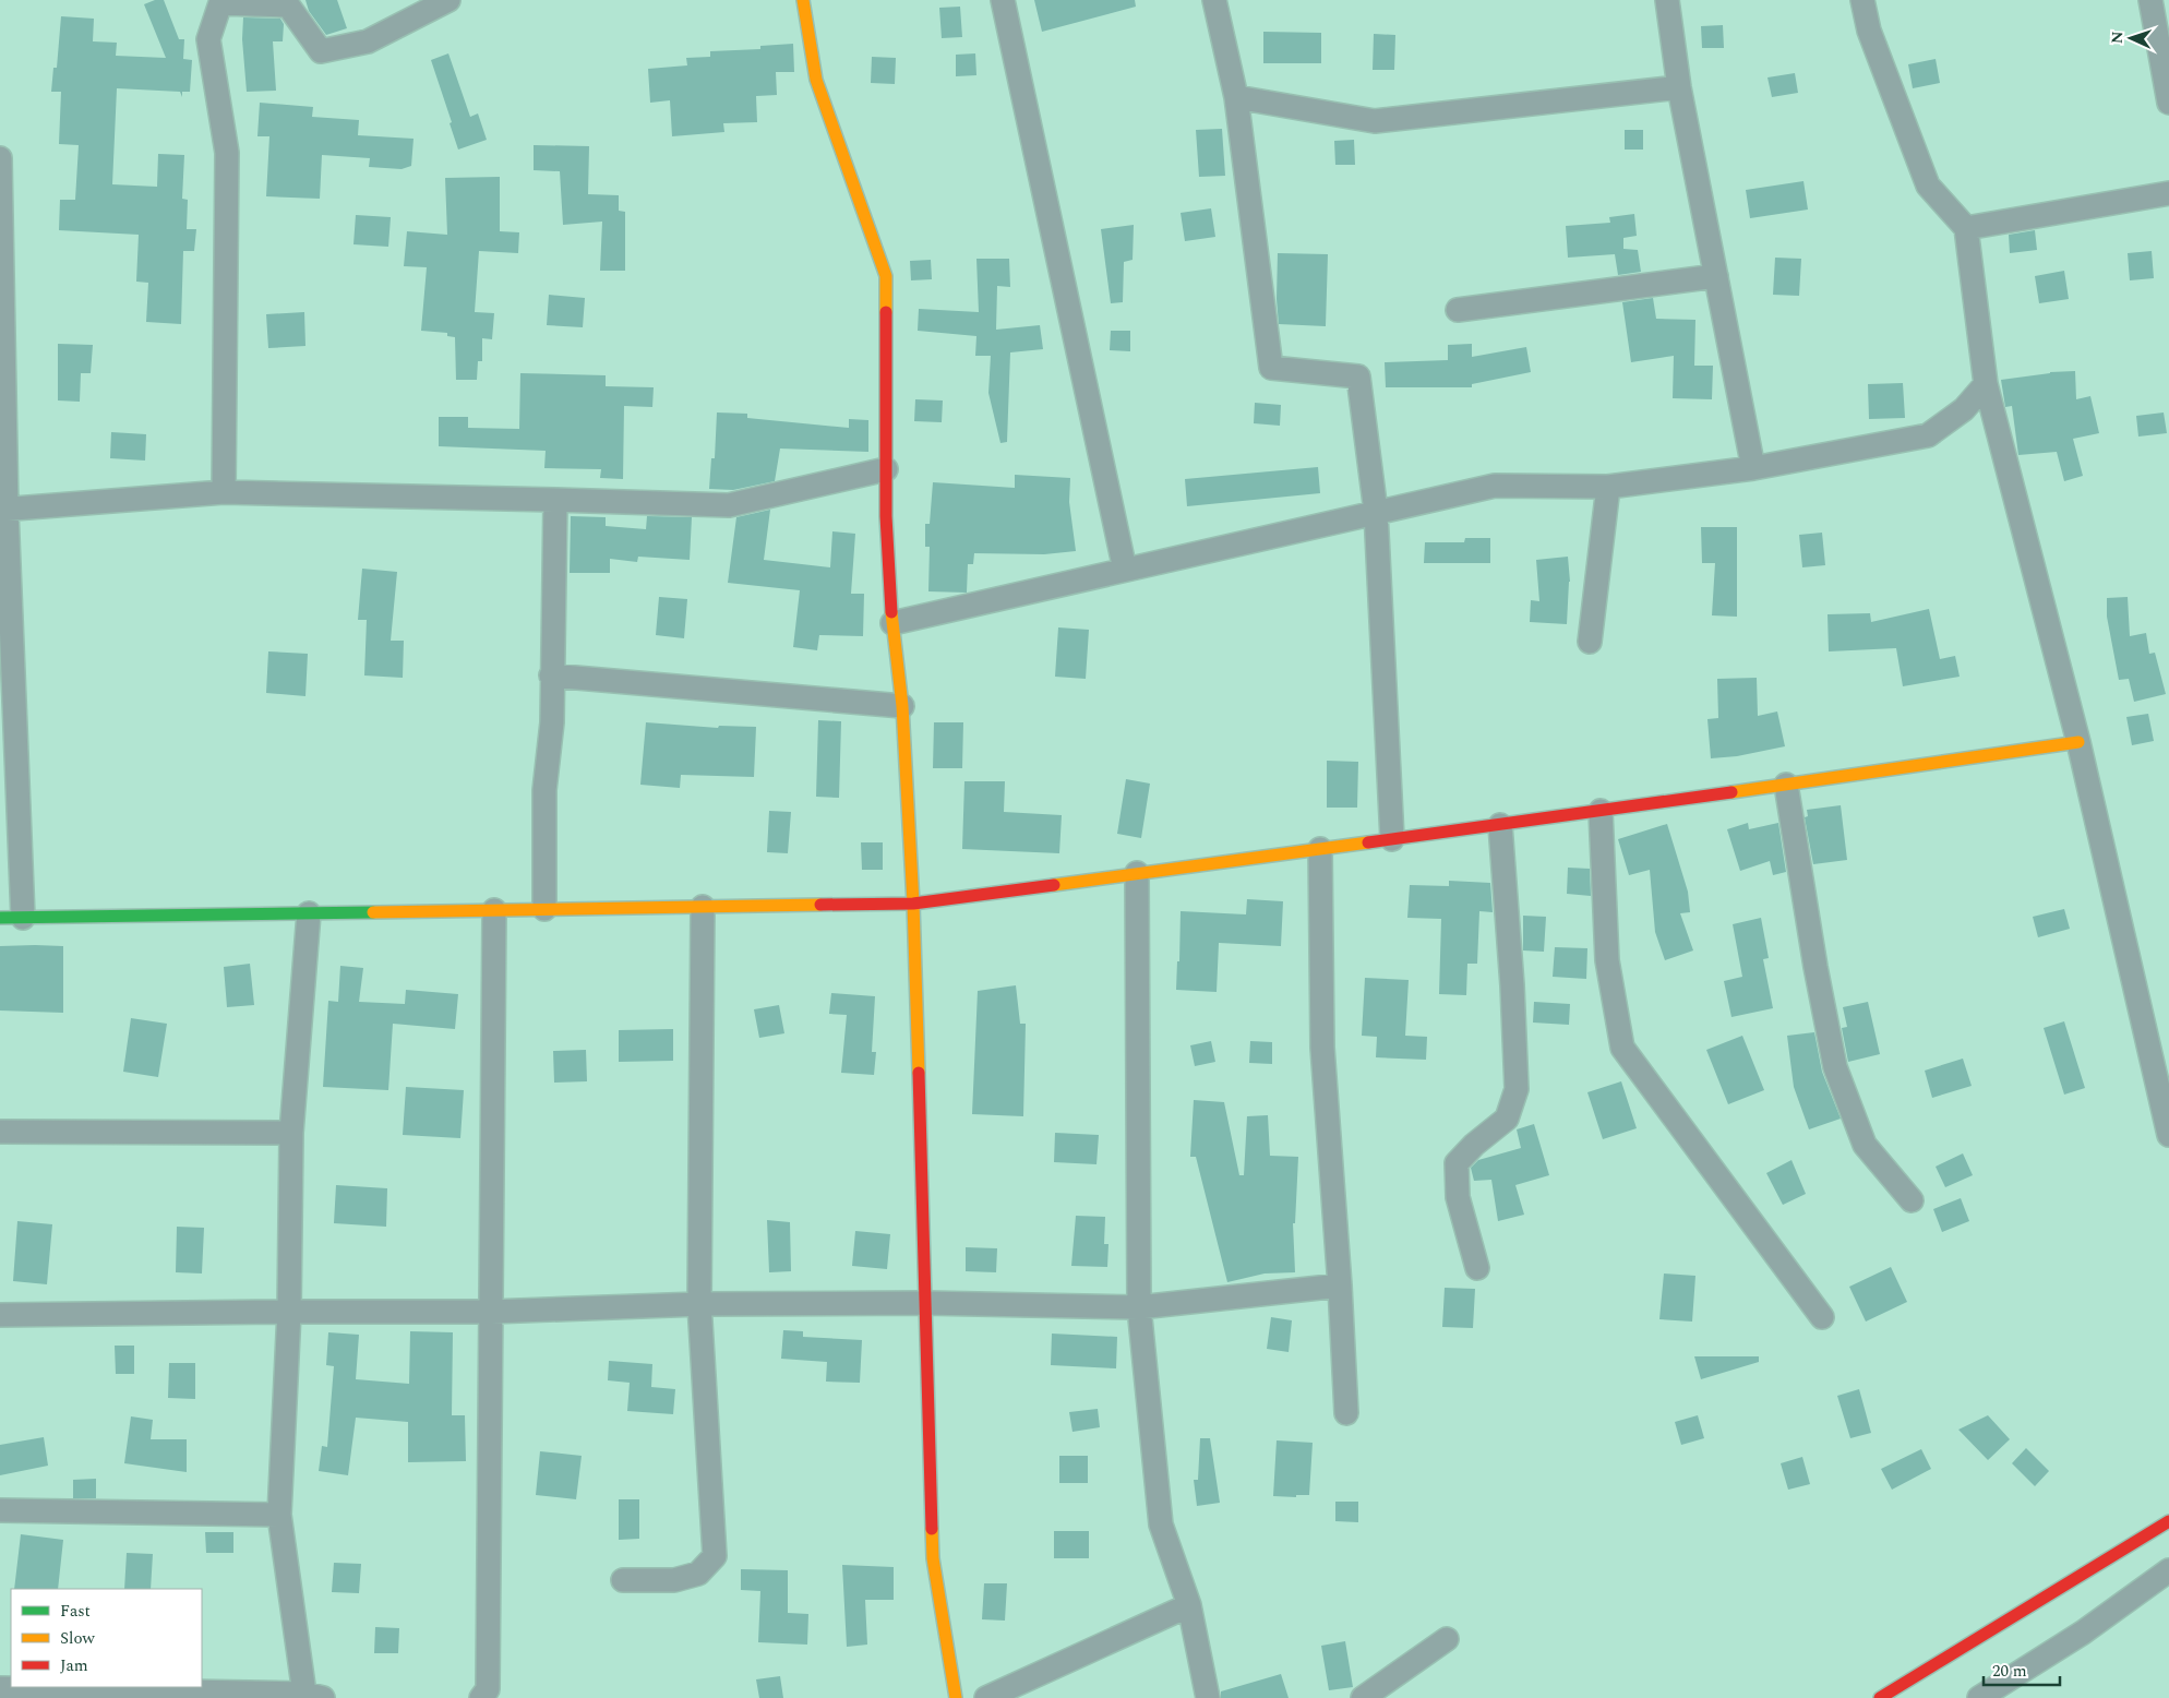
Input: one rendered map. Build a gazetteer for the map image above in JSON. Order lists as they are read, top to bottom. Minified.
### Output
{"legend":["Fast","Slow","Jam"],"scale_bar":"20 m","north":"left"}
